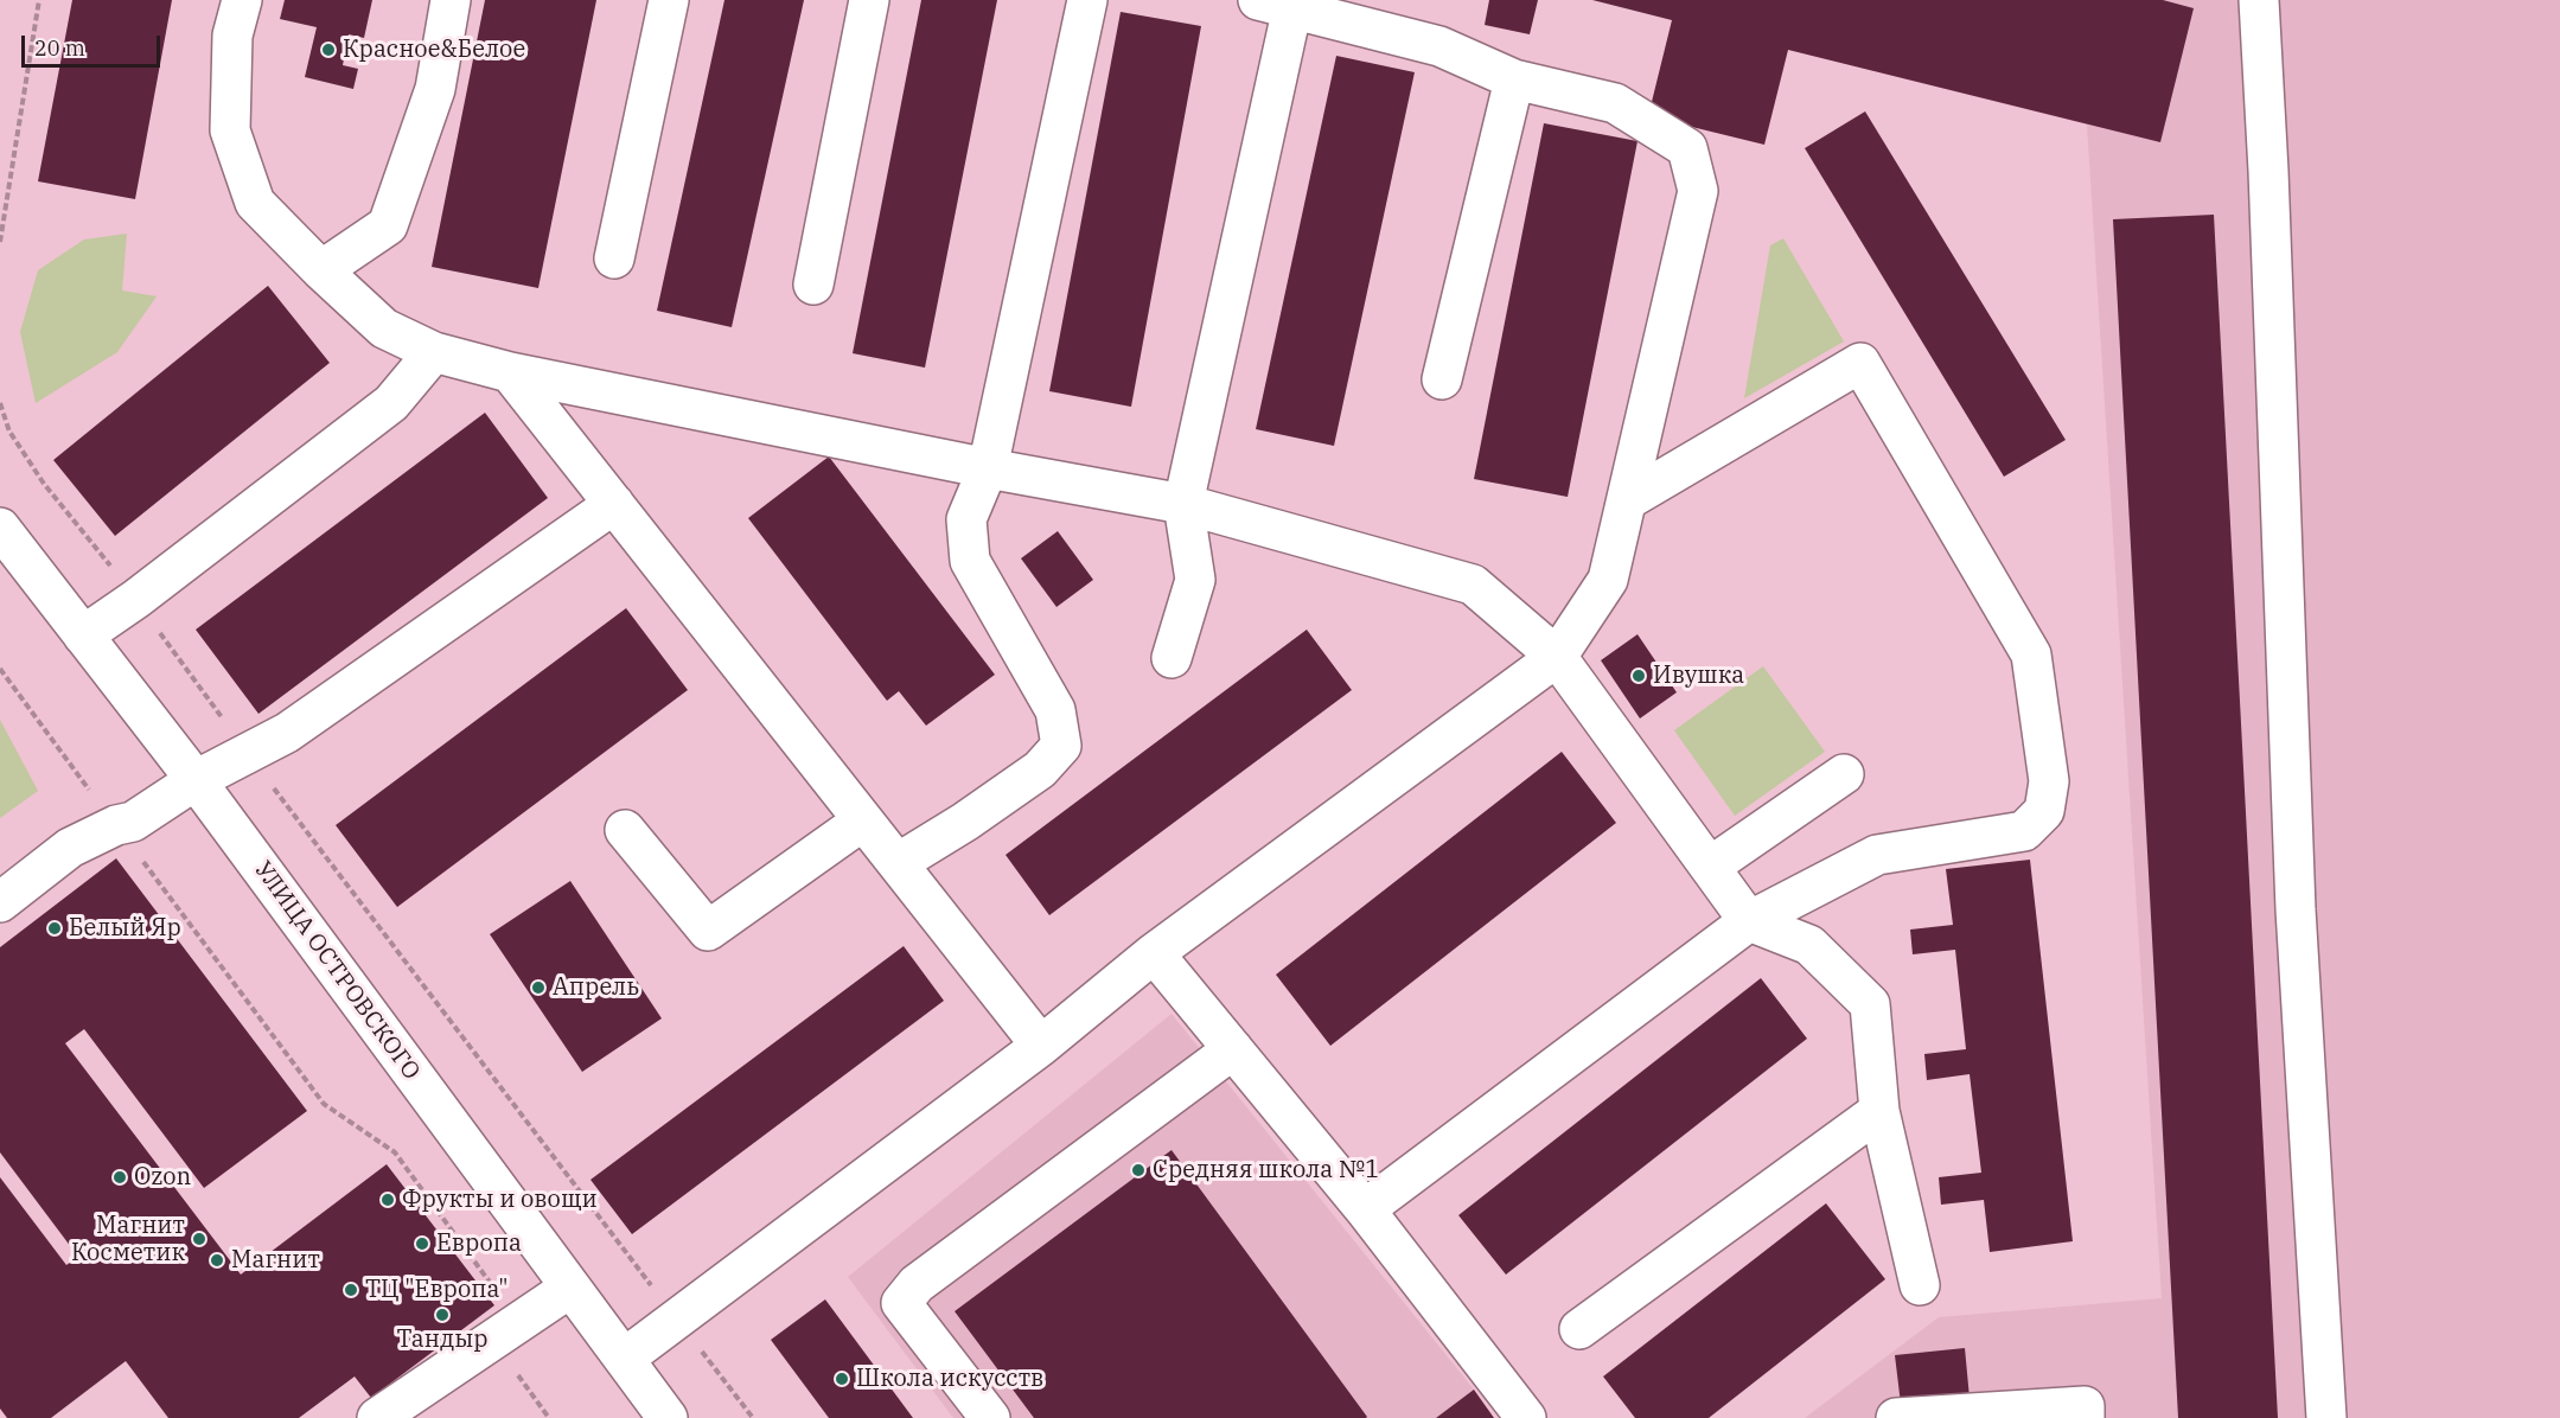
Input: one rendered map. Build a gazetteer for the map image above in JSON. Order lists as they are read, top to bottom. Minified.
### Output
{"streets":{"street":["УЛИЦА ОСТРОВСКОГО"]},"places":["Красное&Белое","Ивушка","Белый Яр","Апрель","Средняя школа №1","Ozon","Фрукты и овощи","Магнит Косметик","Европа","Магнит","ТЦ \"Европа\"","Тандыр","Школа искусств"],"scale_bar":"20 m"}
